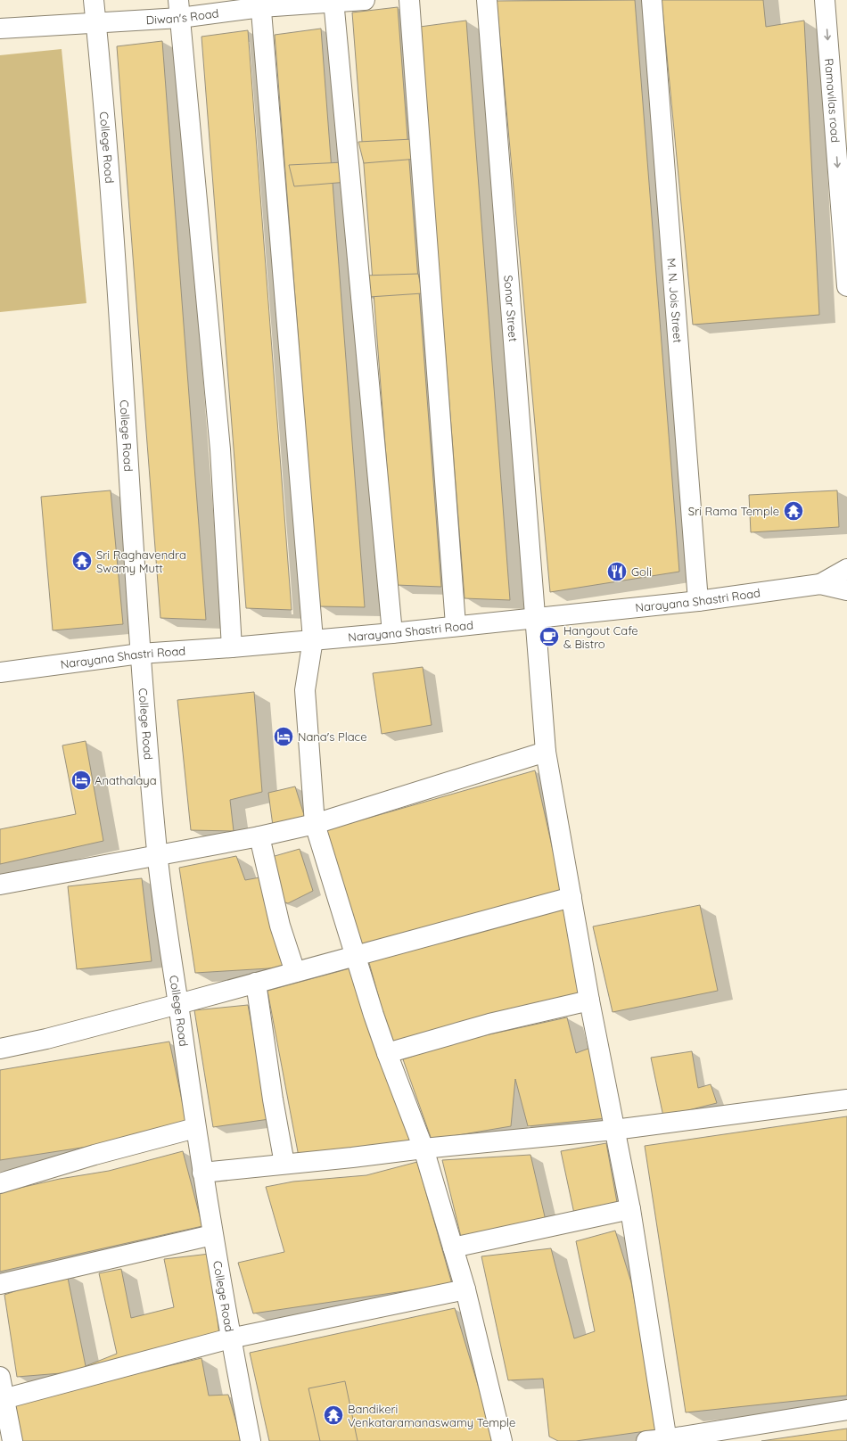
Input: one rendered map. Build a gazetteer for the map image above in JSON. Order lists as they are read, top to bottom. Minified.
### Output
{"streets":{"street":["Diwan's Road","Ramavilas road","College Road","M. N. Jois Street","Sonar Street","Narayana Shastri Road"]},"crossings":[["Diwan's Road","College Road"],["College Road","Narayana Shastri Road"],["M. N. Jois Street","Narayana Shastri Road"],["Sonar Street","Narayana Shastri Road"]],"one_way":["Ramavilas road"],"places":{"temple":["Sri Rama Temple","Sri Raghavendra Swamy Mutt","Bandikeri Venkataramanaswamy Temple"],"restaurant":["Goli"],"cafe":["Hangout Cafe & Bistro"],"hotel":["Nana's Place","Anathalaya"]}}
